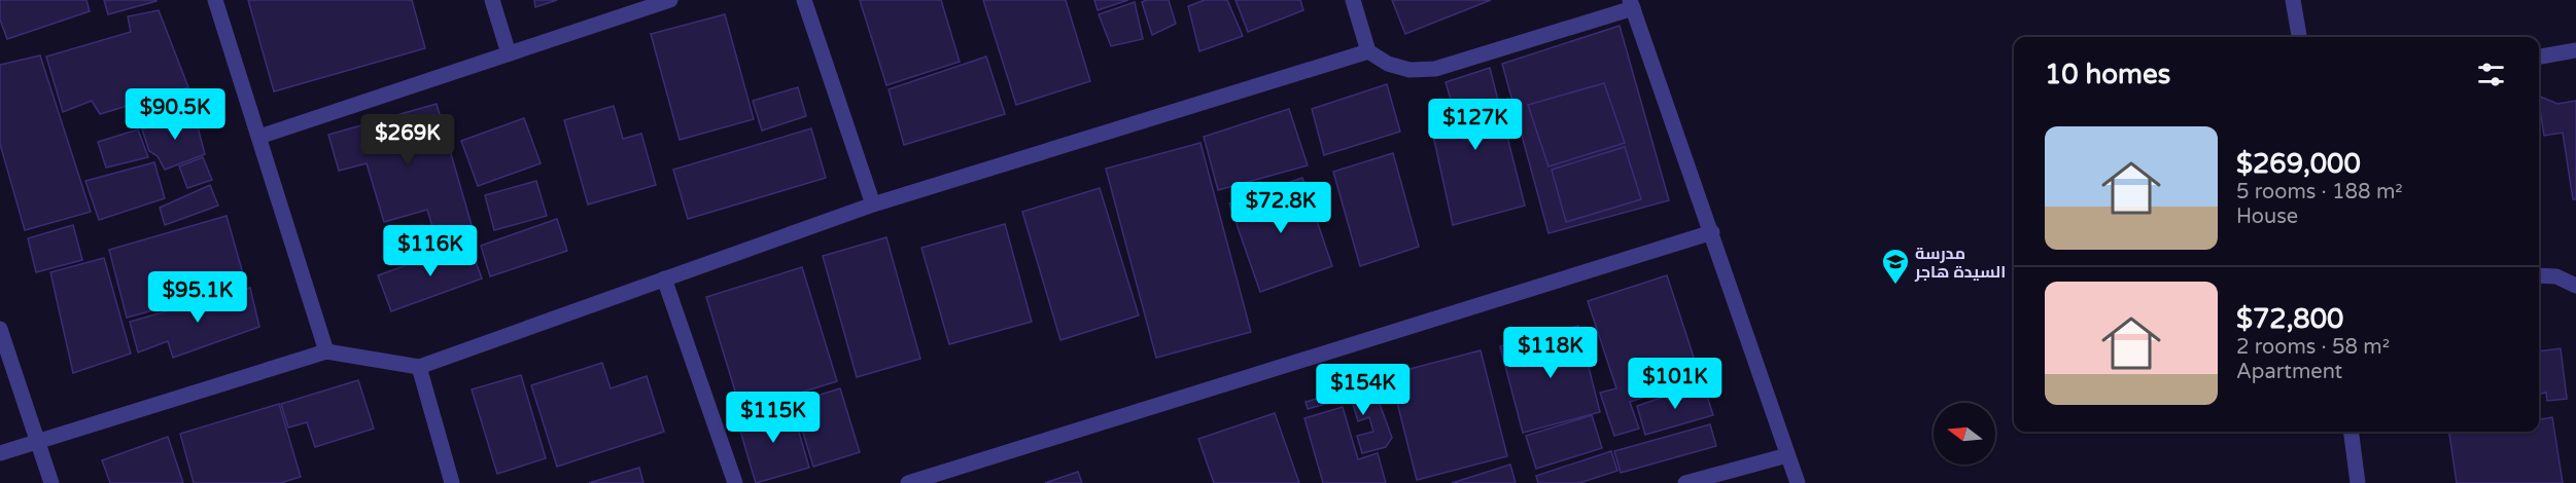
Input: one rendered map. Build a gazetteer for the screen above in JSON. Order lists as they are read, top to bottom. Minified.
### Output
{"places":{"school or university":["مدرسة السيدة هاجر"]},"north":"left","page":{"heading":"10 homes","price":["$90.5K","$127K","$269K","$72.8K","$116K","$95.1K","$118K","$101K","$154K","$115K"],"list":[{"name":"$269,000","note":"5 rooms · 188 m² · House"},{"name":"$72,800","note":"2 rooms · 58 m² · Apartment"}]}}
